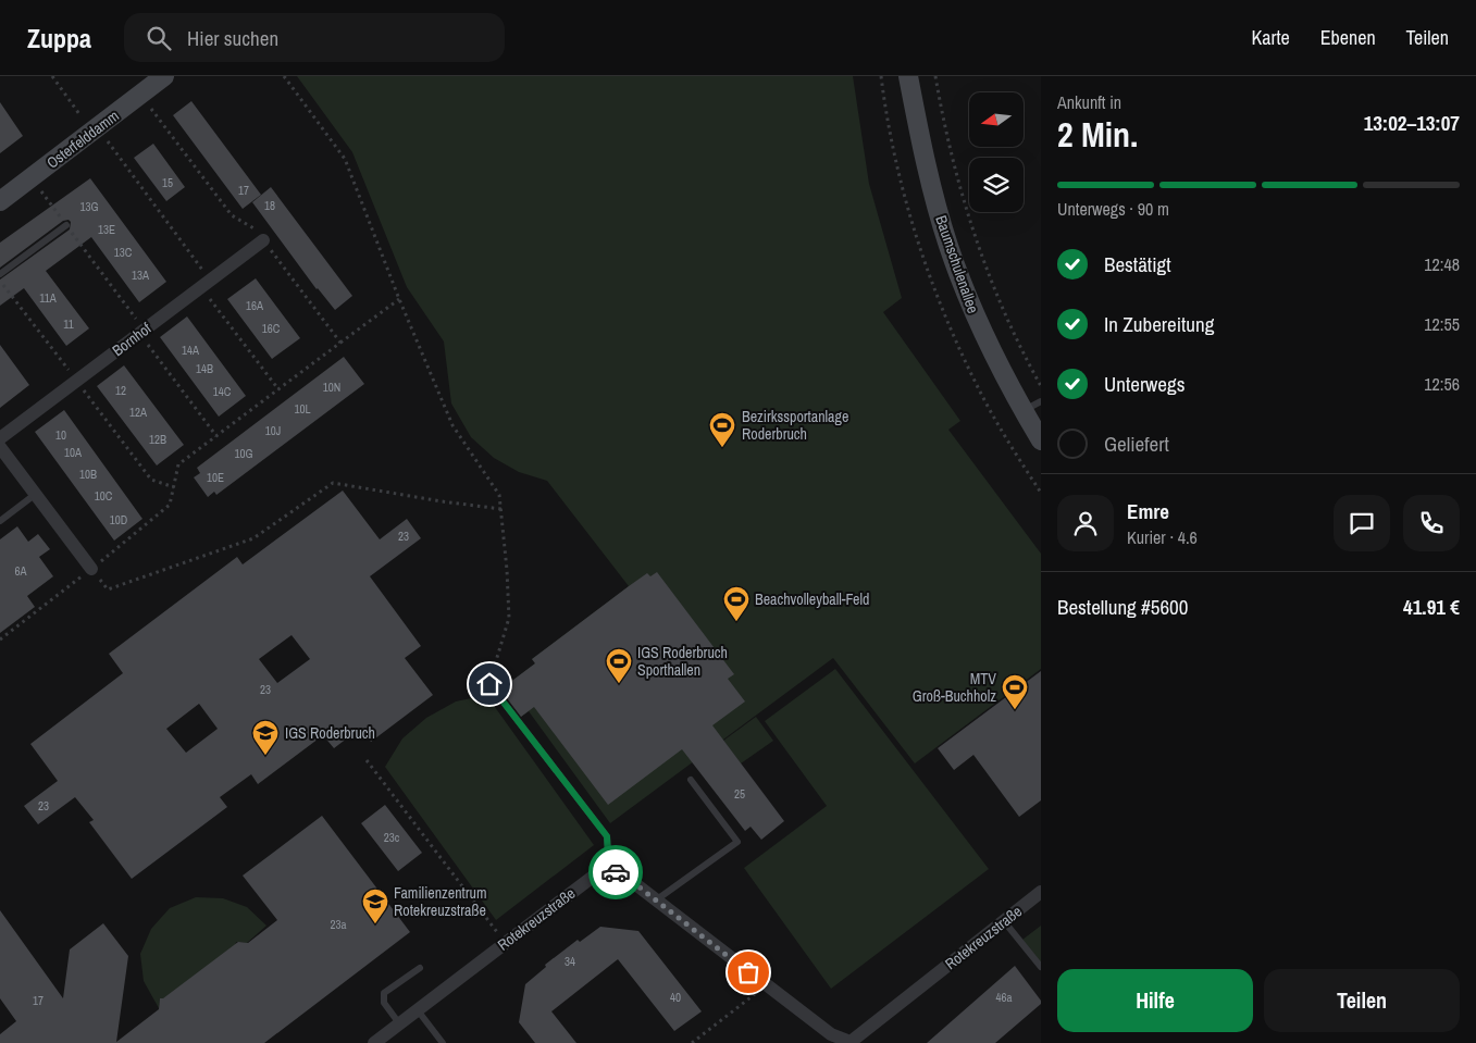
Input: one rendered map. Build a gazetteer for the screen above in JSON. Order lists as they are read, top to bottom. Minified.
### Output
{"streets":{"main road":["Osterfelddamm","Baumschulenallee"],"street":["Bornhof","Rotekreuzstraße"]},"places":{"sports":["Bezirkssportanlage Roderbruch","Beachvolleyball-Feld","IGS Roderbruch Sporthallen","MTV Groß-Buchholz"],"school or university":["IGS Roderbruch","Familienzentrum Rotekreuzstraße"]},"house_numbers":["15","17","18","13G","13E","13C","13A","11A","16A","11","16C","14A","14B","10N","12","14C","10L","12A","10J","10","12B","10A","10G","10B","10E","10C","10D","23","6A","23","25","23","23c","23a","34","40","46a","17"],"north":"left","page":{"header":"Zuppa","search":"Hier suchen","nav":["Karte","Ebenen","Teilen"],"heading":["2 Min.","Ankunft in","13:02–13:07"],"panel":["Emre","Kurier · 4.6","Bestellung #5600","41.91 €"],"bar":"Unterwegs · 90 m","list":[["Bestätigt","12:48"],["In Zubereitung","12:55"],["Unterwegs","12:56"],"Geliefert"],"buttons":["Hilfe","Teilen"]}}
